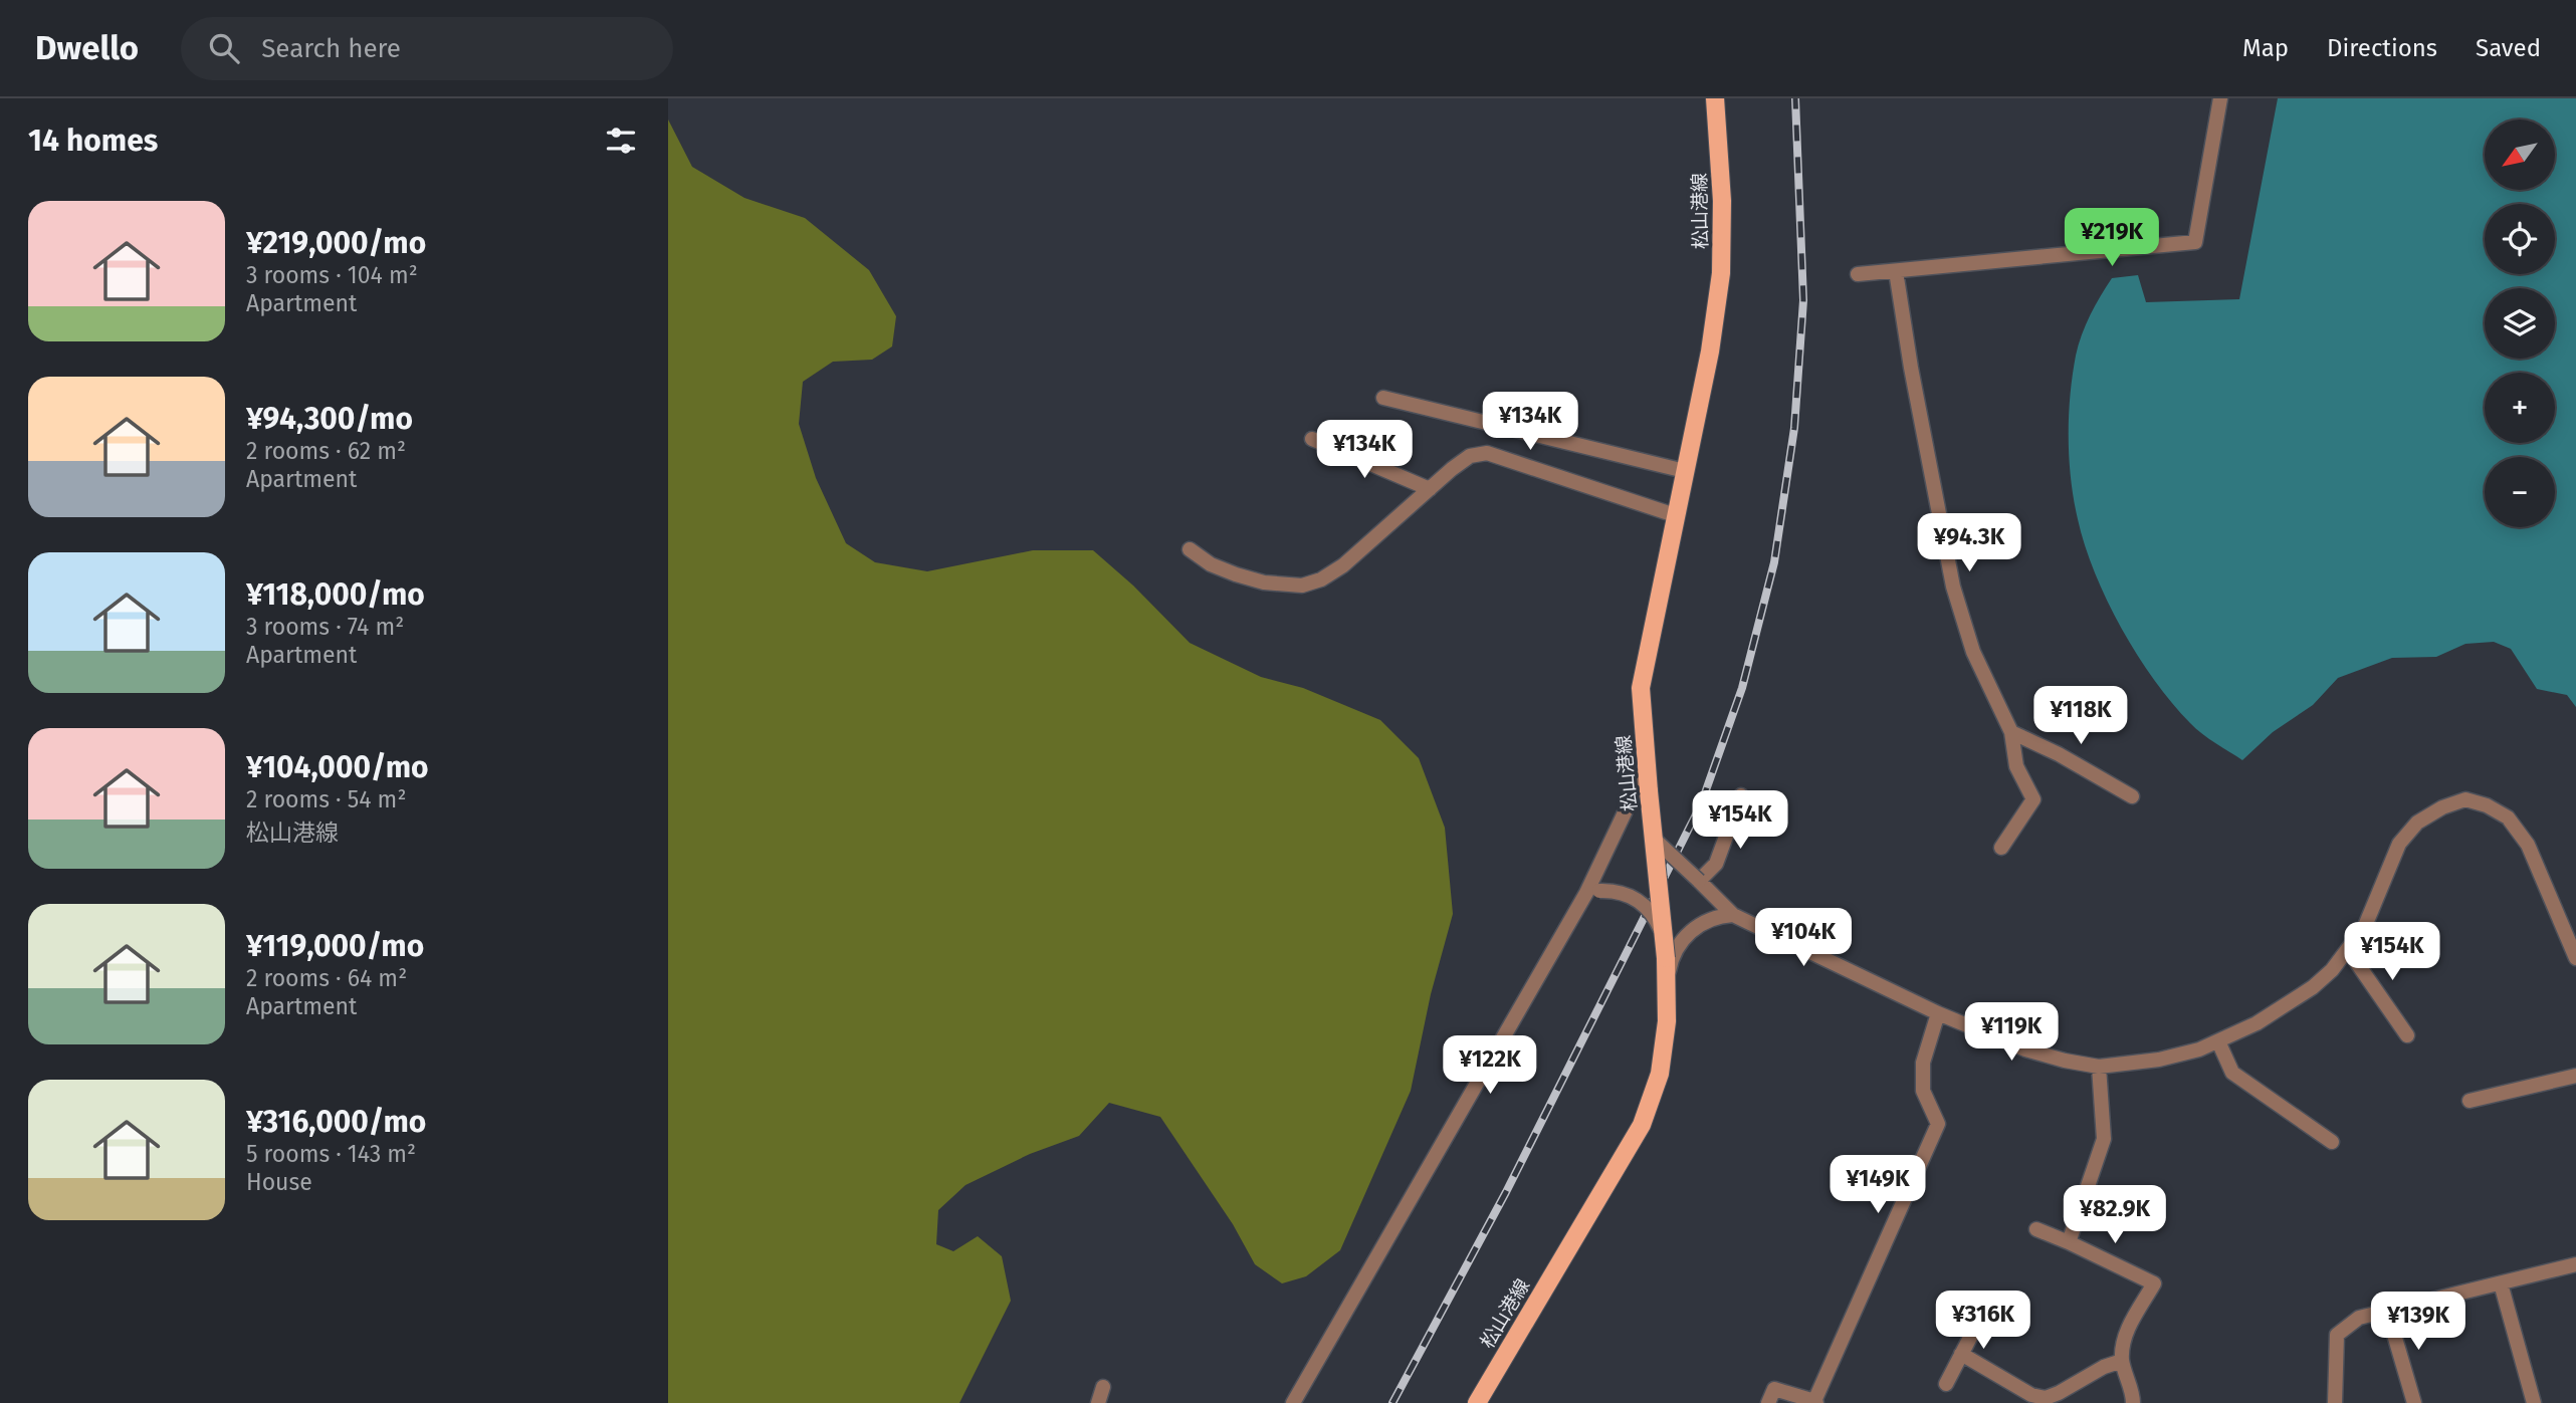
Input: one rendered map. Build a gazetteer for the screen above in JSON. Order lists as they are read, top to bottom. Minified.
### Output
{"streets":{"main road":["松山港線"]},"north":"bottom left","page":{"header":"Dwello","search":"Search here","nav":["Map","Directions","Saved"],"heading":"14 homes","map_buttons":["+","−"],"list":[{"name":"¥219,000/mo","note":"3 rooms · 104 m² · Apartment"},{"name":"¥94,300/mo","note":"2 rooms · 62 m² · Apartment"},{"name":"¥118,000/mo","note":"3 rooms · 74 m² · Apartment"},{"name":"¥104,000/mo","note":"2 rooms · 54 m² · 松山港線"},{"name":"¥119,000/mo","note":"2 rooms · 64 m² · Apartment"},{"name":"¥316,000/mo","note":"5 rooms · 143 m² · House"}],"price":["¥219K","¥134K","¥134K","¥94.3K","¥118K","¥154K","¥104K","¥154K","¥119K","¥122K","¥149K","¥82.9K","¥316K","¥139K"]}}
